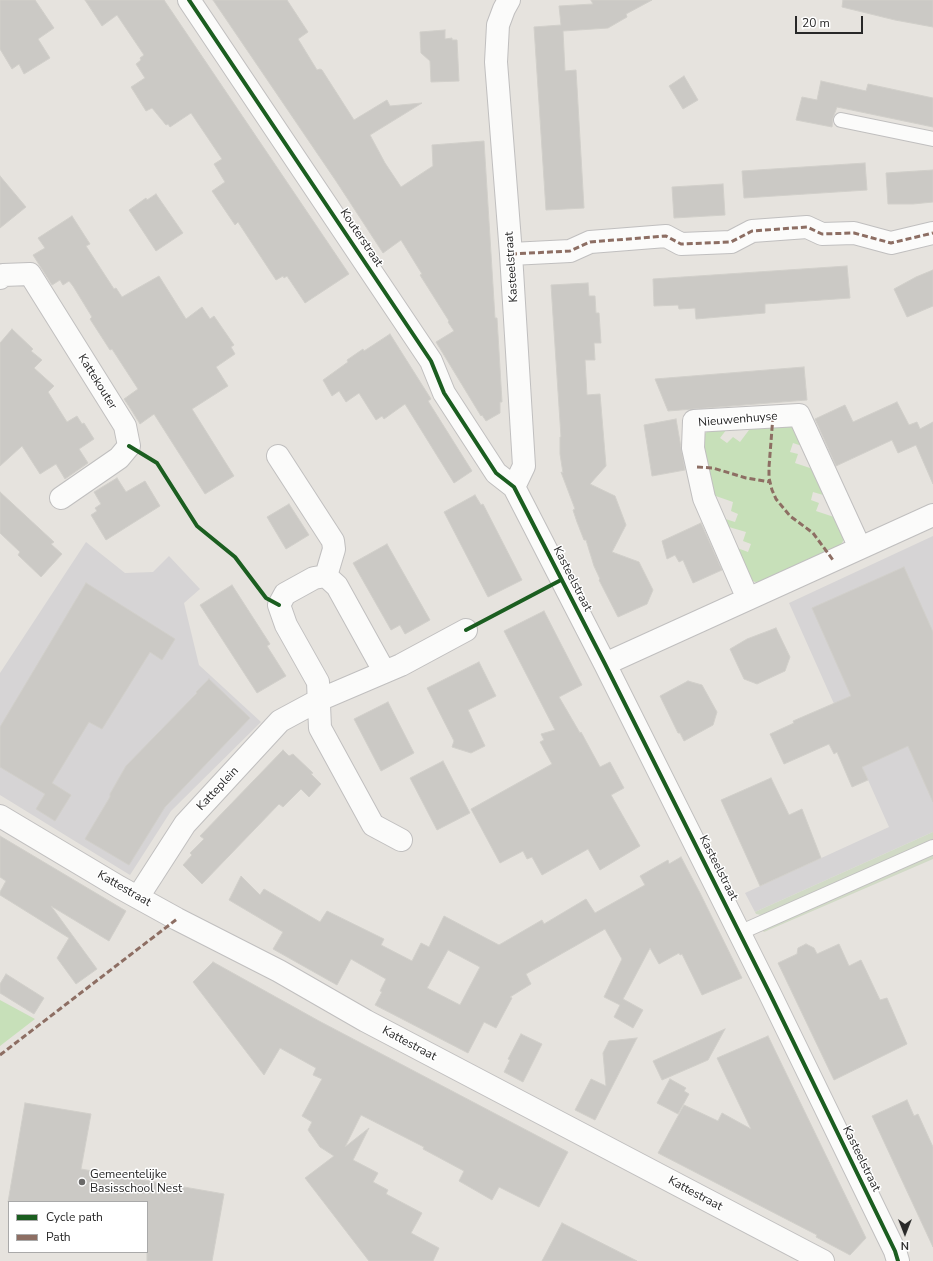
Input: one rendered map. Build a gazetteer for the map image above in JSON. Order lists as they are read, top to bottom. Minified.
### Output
{"streets":{"street":["Kouterstraat","Kasteelstraat","Kattekouter","Nieuwenhuyse","Katteplein","Kattestraat"]},"crossings":[["Kouterstraat","Kasteelstraat"],["Katteplein","Kattestraat"]],"places":["Gemeentelijke Basisschool Nest"],"legend":["Cycle path","Path"],"scale_bar":"20 m","north":"bottom"}
